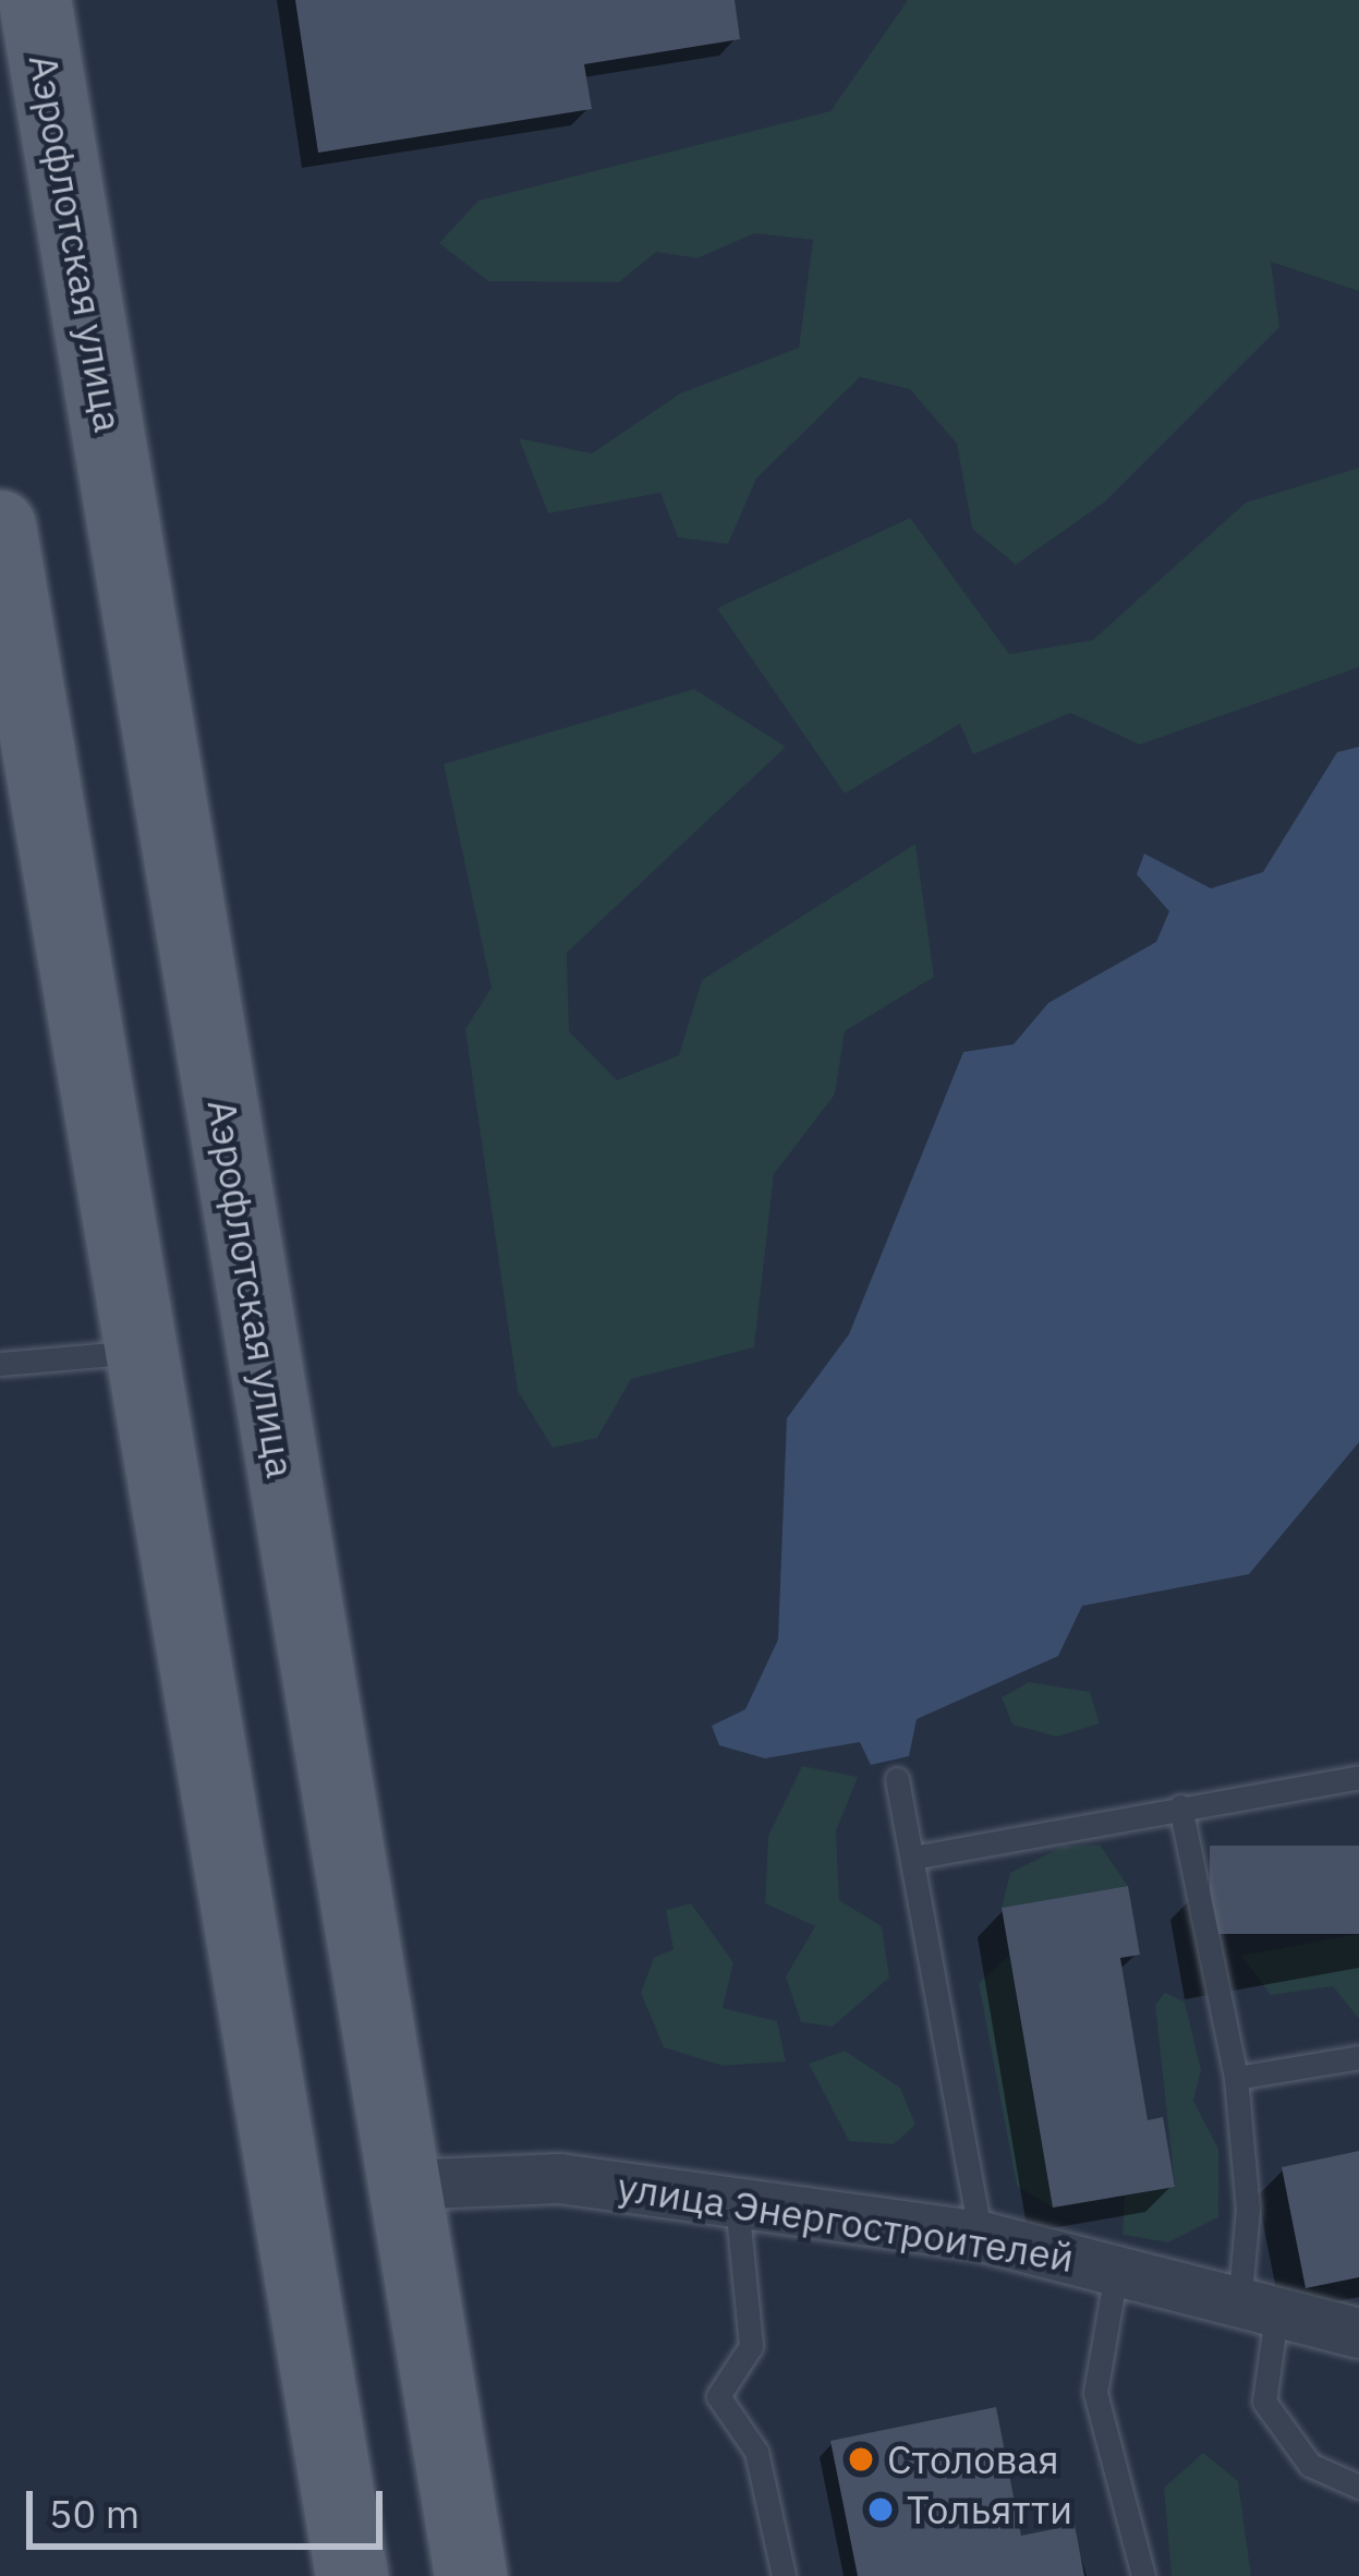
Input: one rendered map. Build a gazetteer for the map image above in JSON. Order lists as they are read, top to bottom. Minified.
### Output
{"streets":{"main road":["Аэрофлотская улица"],"street":["улица Энергостроителей"]},"crossings":[["Аэрофлотская улица","улица Энергостроителей"]],"places":["Столовая","Тольятти"],"scale_bar":"50 m"}
